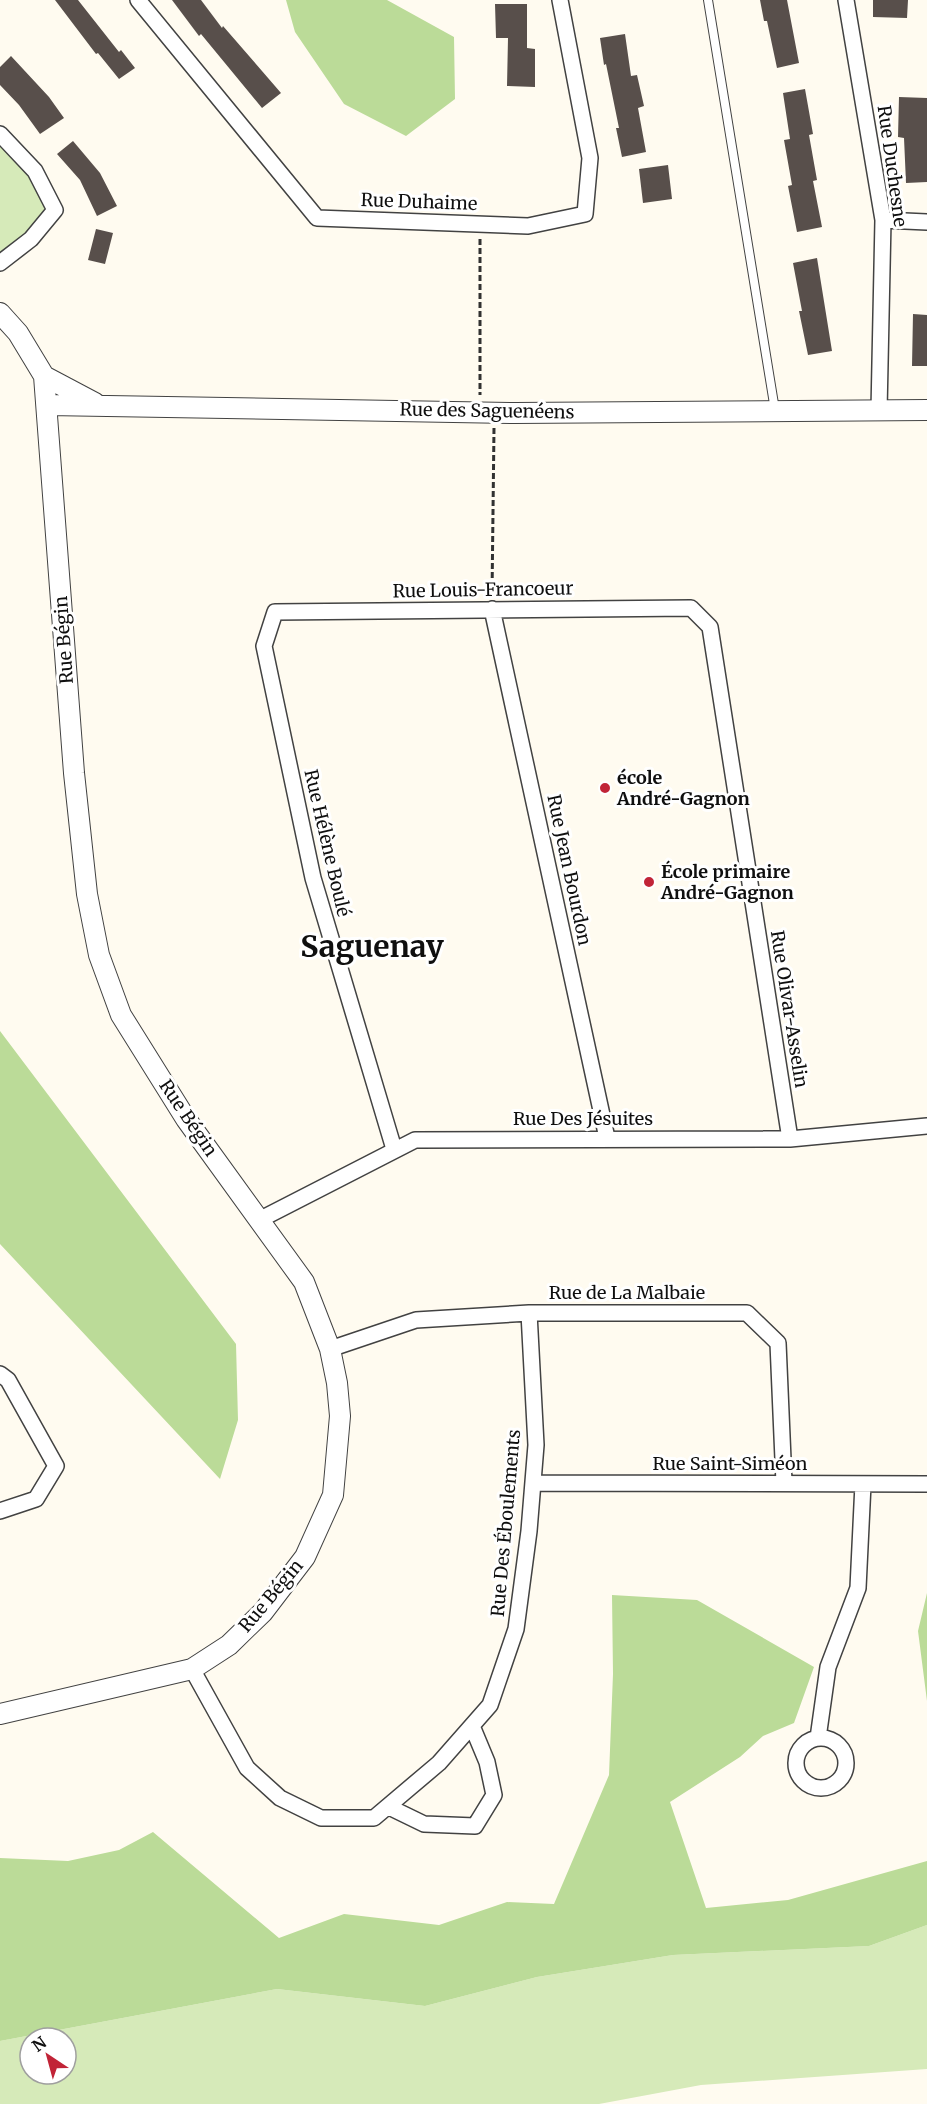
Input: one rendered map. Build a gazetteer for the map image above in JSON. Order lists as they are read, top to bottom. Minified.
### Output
{"streets":{"street":["Rue Duchesne","Rue Duhaime","Rue des Saguenéens","Rue Louis-Francoeur","Rue Bégin","Rue Hélène Boulé","Rue Jean Bourdon","Rue Olivar-Asselin","Rue Des Jésuites","Rue de La Malbaie","Rue Saint-Siméon","Rue Des Éboulements"]},"crossings":[["Rue Duchesne","Rue des Saguenéens"],["Rue des Saguenéens","Rue Bégin"],["Rue Louis-Francoeur","Rue Hélène Boulé"],["Rue Louis-Francoeur","Rue Jean Bourdon"],["Rue Louis-Francoeur","Rue Olivar-Asselin"],["Rue Bégin","Rue Des Jésuites"],["Rue Bégin","Rue de La Malbaie"],["Rue Bégin","Rue Des Éboulements"],["Rue Hélène Boulé","Rue Des Jésuites"],["Rue Jean Bourdon","Rue Des Jésuites"],["Rue Olivar-Asselin","Rue Des Jésuites"],["Rue de La Malbaie","Rue Saint-Siméon"],["Rue de La Malbaie","Rue Des Éboulements"],["Rue Saint-Siméon","Rue Des Éboulements"]],"districts":["Saguenay"],"places":["école André-Gagnon","École primaire André-Gagnon"],"north":"top left"}
